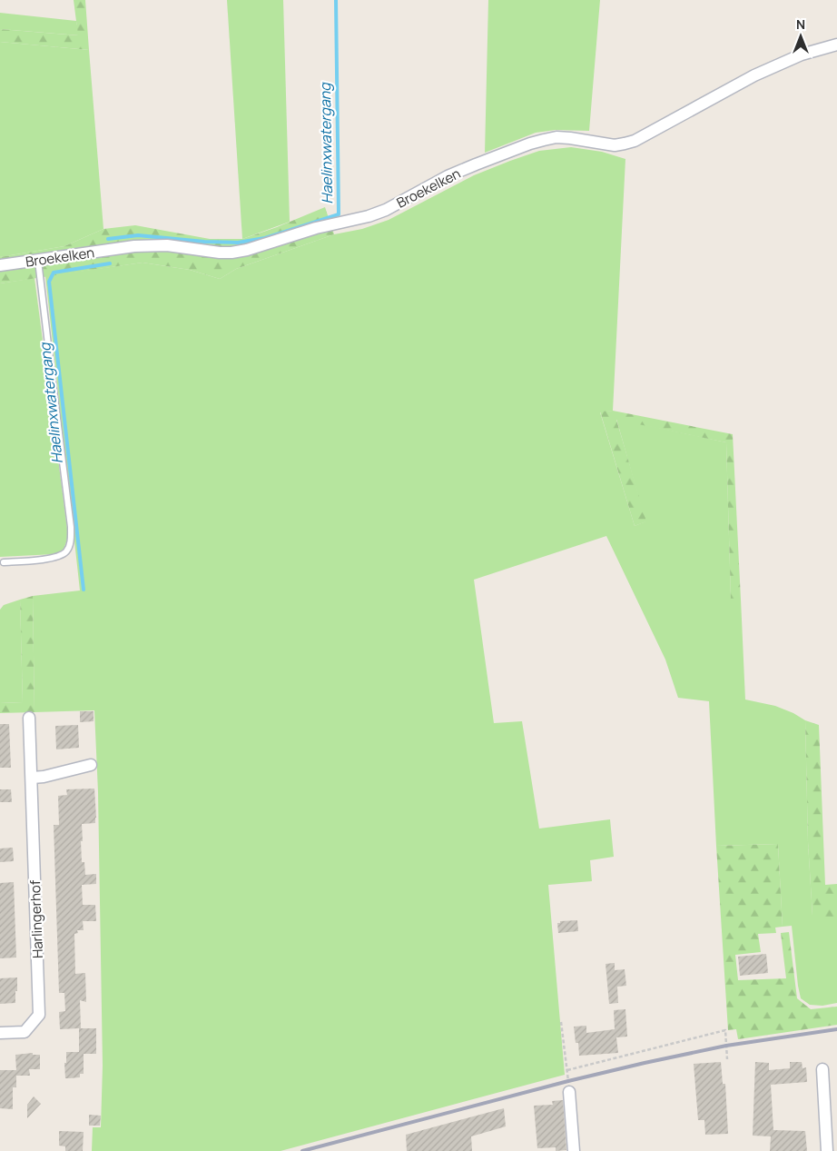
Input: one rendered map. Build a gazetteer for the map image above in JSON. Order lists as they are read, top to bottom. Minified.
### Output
{"streets":{"street":["Broekelken","Harlingerhof"]},"water":["Haelinxwatergang"],"north":"top"}
